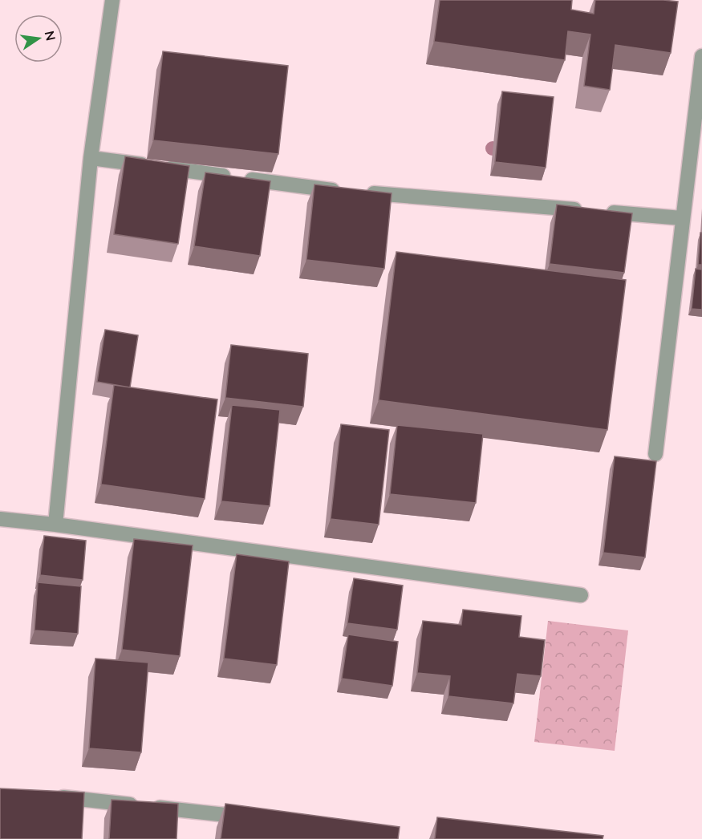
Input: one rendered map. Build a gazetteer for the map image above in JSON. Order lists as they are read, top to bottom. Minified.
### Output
{"north":"right"}
